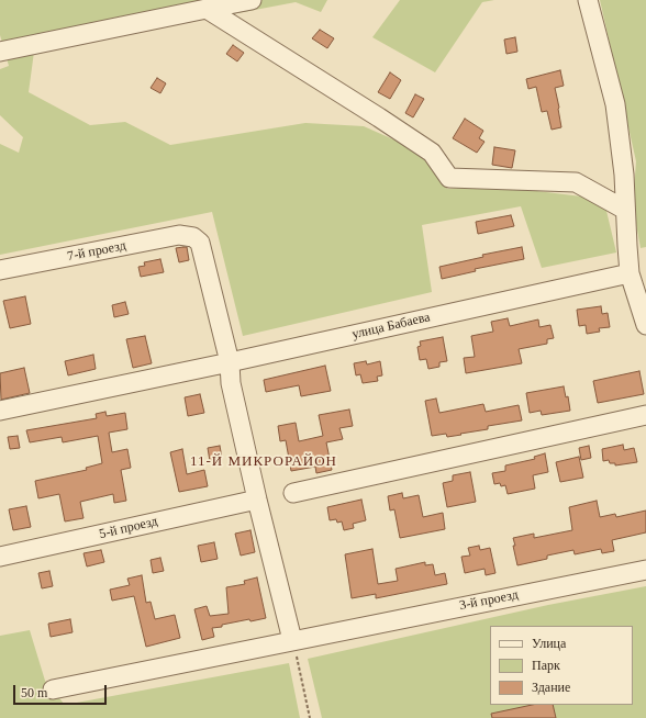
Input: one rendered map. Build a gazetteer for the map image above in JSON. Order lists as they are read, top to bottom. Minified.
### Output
{"streets":{"street":["7-й проезд","улица Бабаева","5-й проезд","3-й проезд"]},"crossings":[["7-й проезд","улица Бабаева"]],"districts":["11-Й МИКРОРАЙОН"],"legend":["Улица","Парк","Здание"],"scale_bar":"50 m"}
